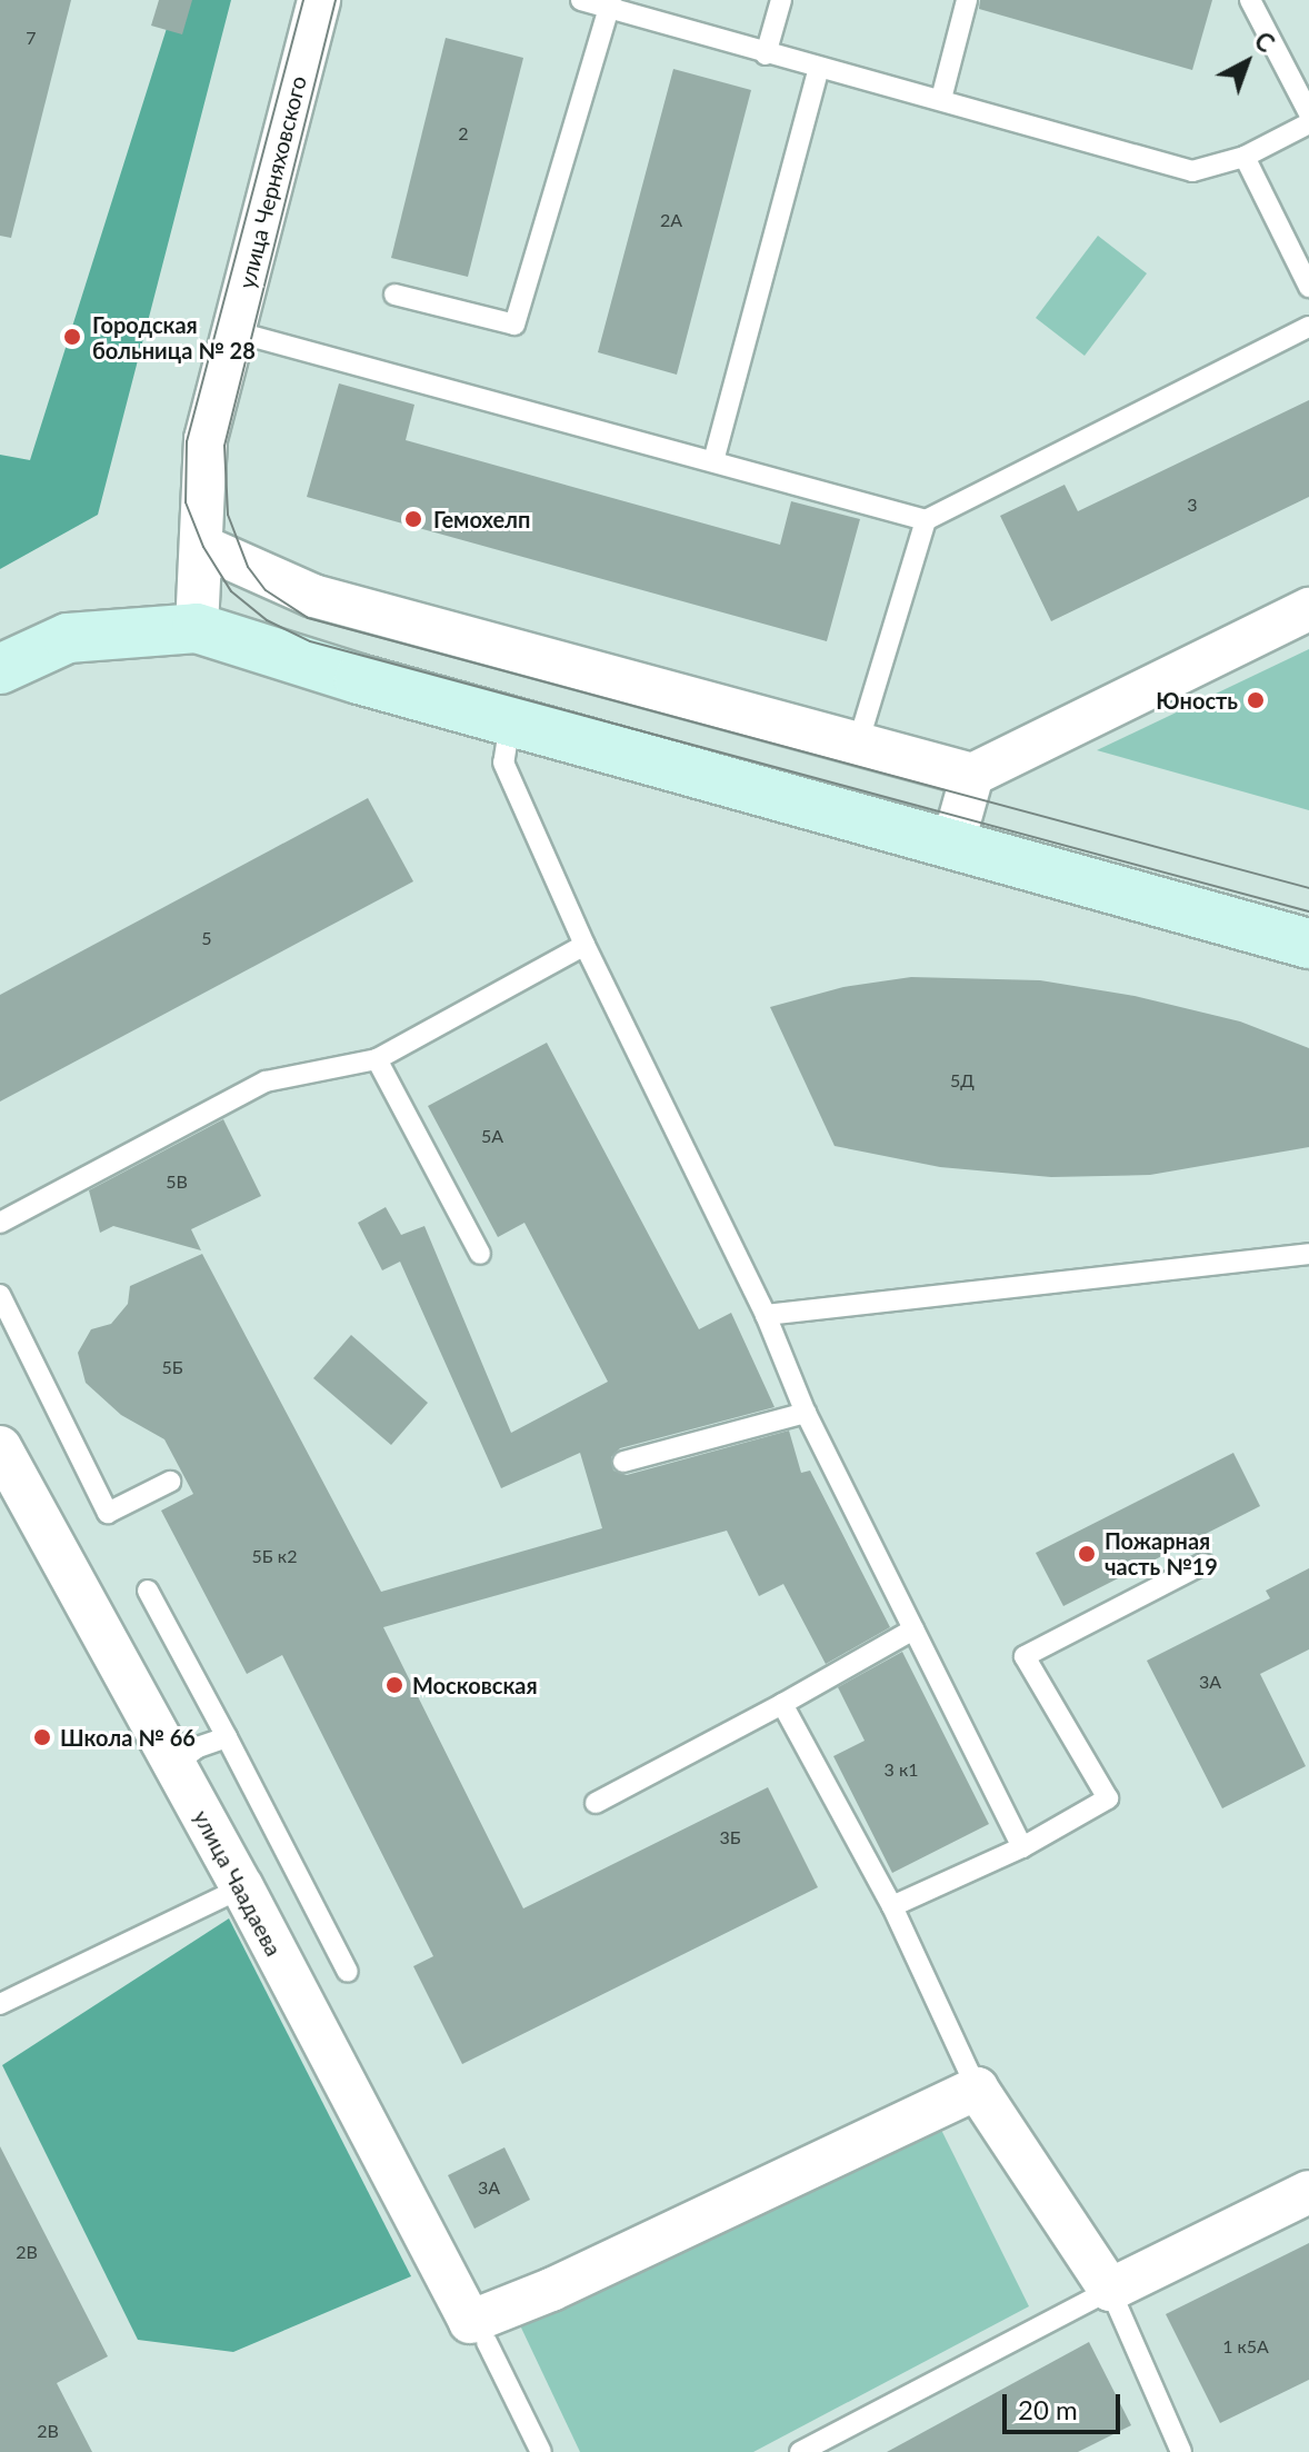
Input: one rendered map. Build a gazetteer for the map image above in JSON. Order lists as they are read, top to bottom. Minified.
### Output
{"streets":{"street":["улица Черняховского","улица Чаадаева"]},"places":["Городская больница № 28","Гемохелп","Юность","Пожарная часть №19","Московская","Школа № 66"],"house_numbers":["7","2","2А","3","5","5Д","5А","5В","5Б","5Б к2","3А","3 к1","3Б","3А","2В","1 к5А","2В"],"scale_bar":"20 m","north":"top right"}
